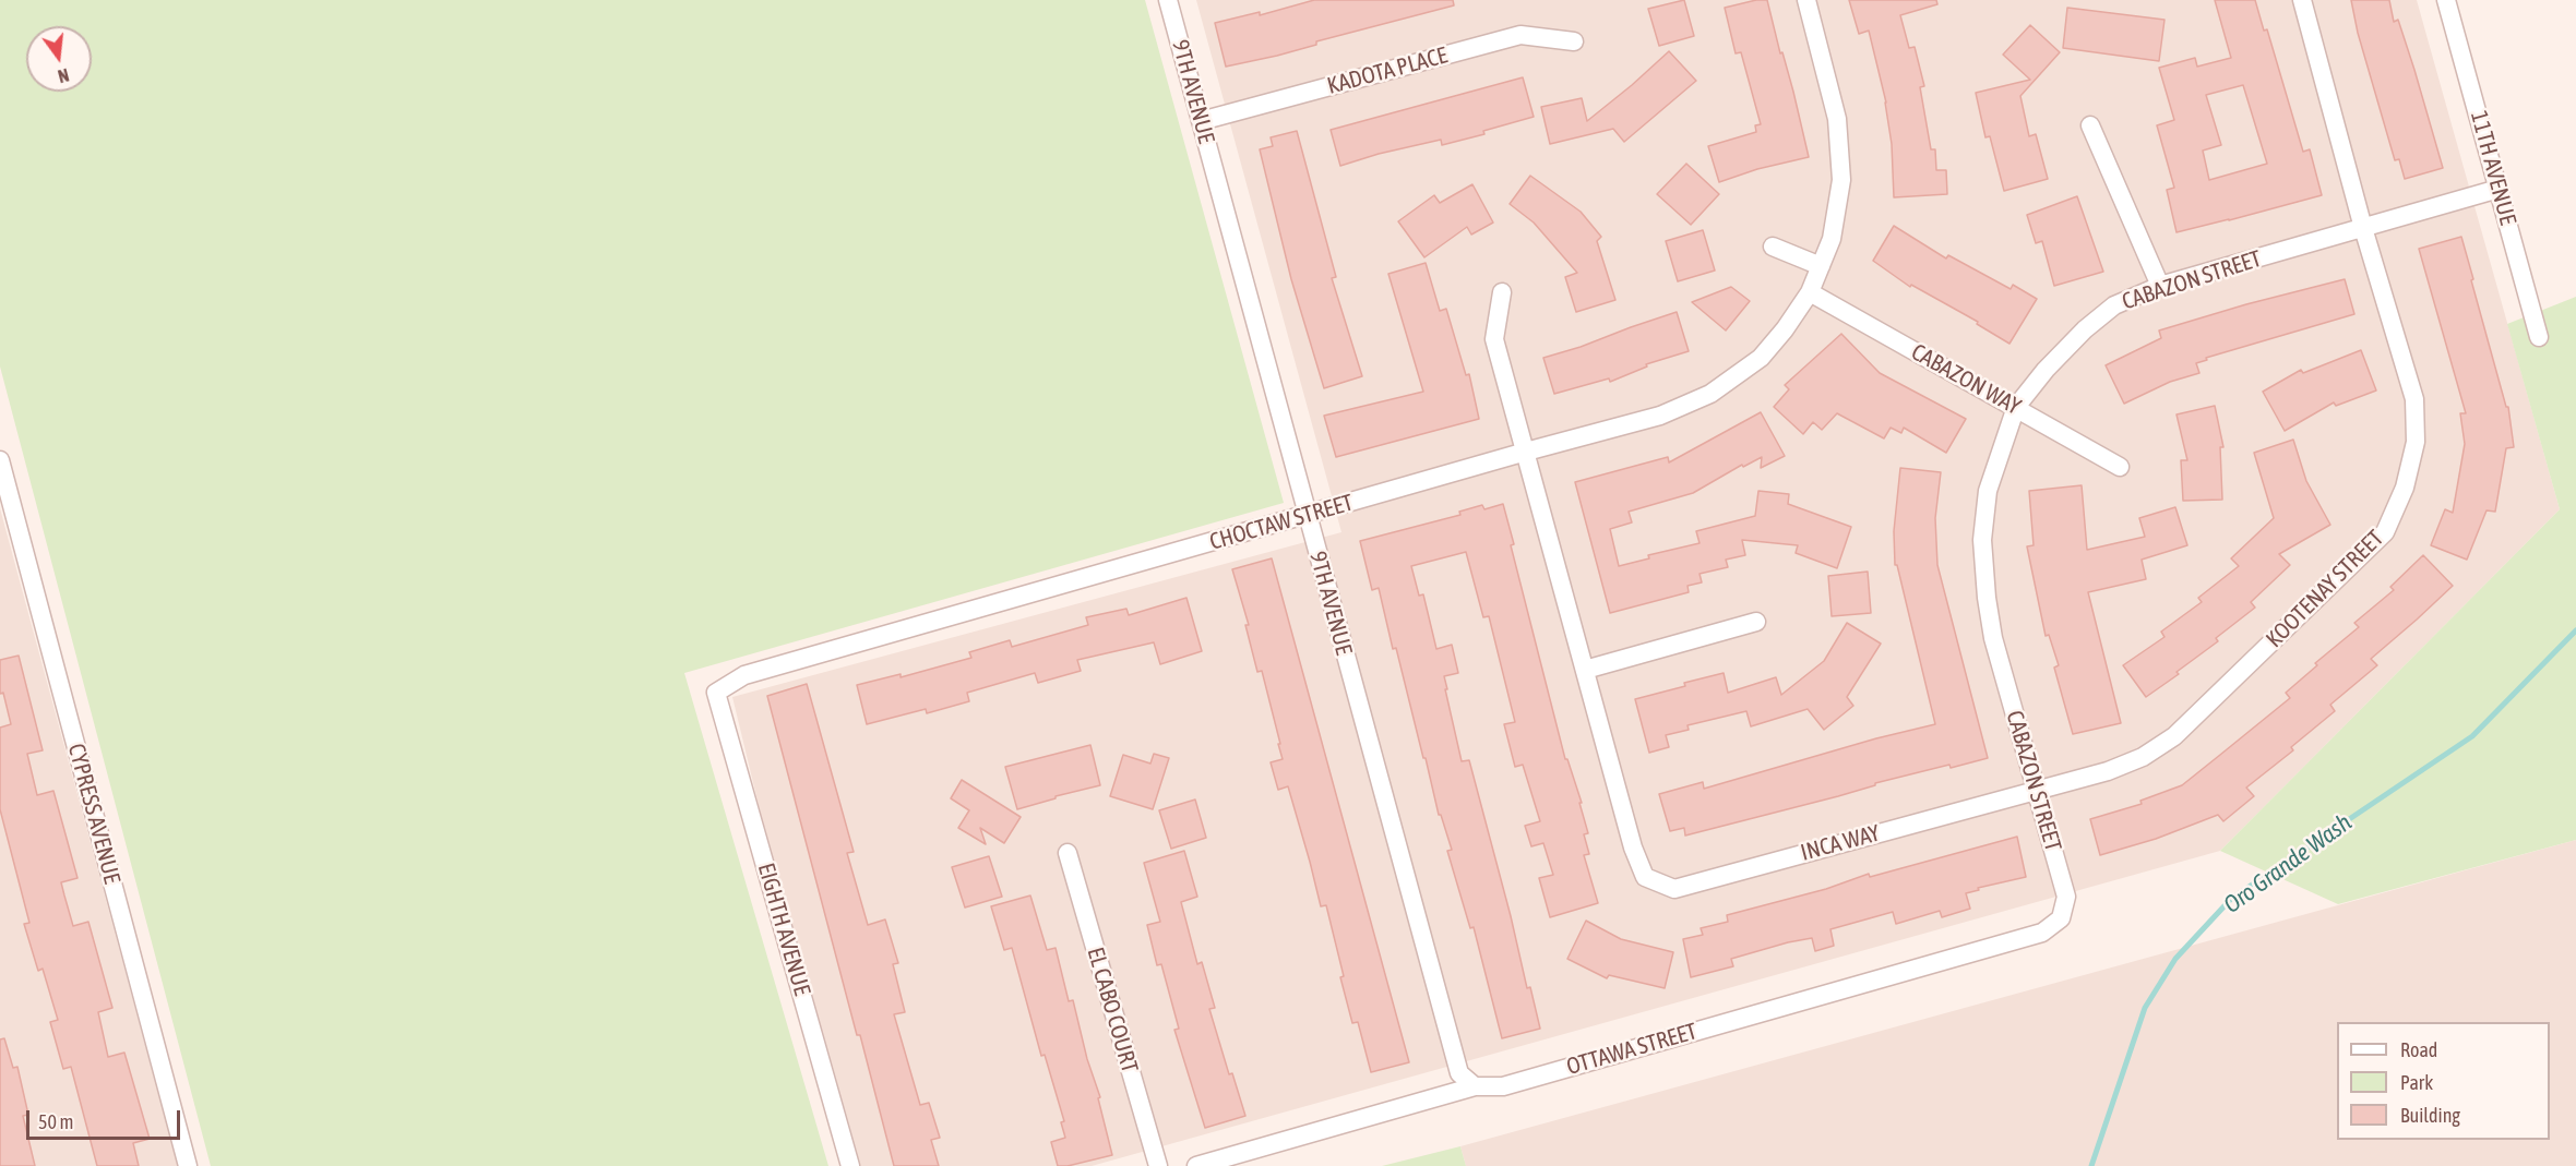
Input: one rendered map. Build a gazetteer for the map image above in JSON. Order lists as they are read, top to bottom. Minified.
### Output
{"streets":{"street":["KADOTA PLACE","9TH AVENUE","11TH AVENUE","CABAZON STREET","CABAZON WAY","CHOCTAW STREET","KOOTENAY STREET","CYPRESS AVENUE","INCA WAY","EIGHTH AVENUE","EL CABO COURT","OTTAWA STREET"]},"crossings":[["KADOTA PLACE","9TH AVENUE"],["9TH AVENUE","CHOCTAW STREET"],["9TH AVENUE","OTTAWA STREET"],["11TH AVENUE","CABAZON STREET"],["CABAZON STREET","CABAZON WAY"],["CABAZON STREET","KOOTENAY STREET"],["CABAZON STREET","INCA WAY"],["CABAZON STREET","OTTAWA STREET"],["CABAZON WAY","CHOCTAW STREET"],["CHOCTAW STREET","EIGHTH AVENUE"],["KOOTENAY STREET","INCA WAY"]],"water":["Oro Grande Wash"],"legend":["Road","Park","Building"],"scale_bar":"50 m","north":"bottom"}
